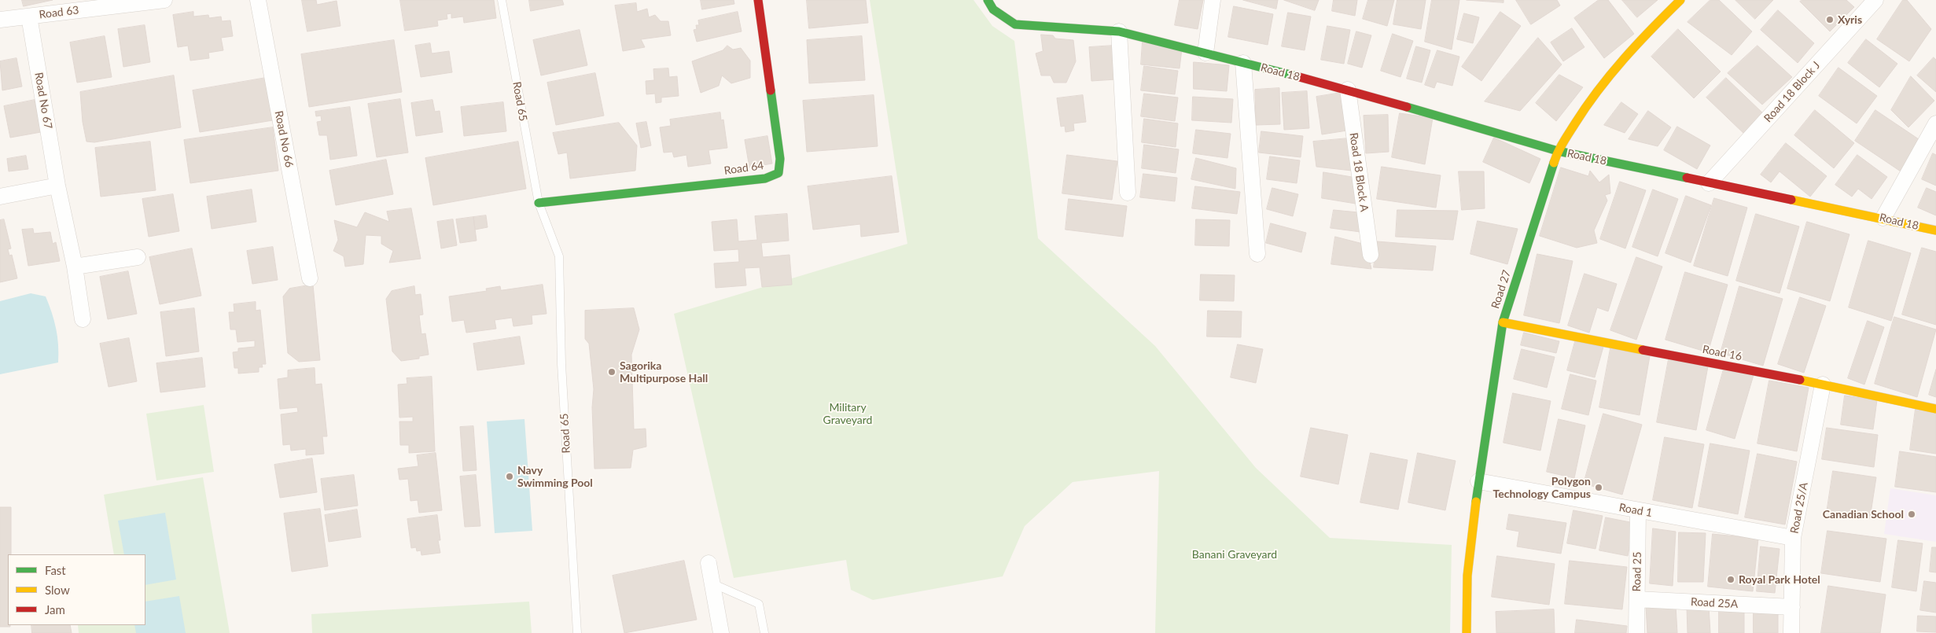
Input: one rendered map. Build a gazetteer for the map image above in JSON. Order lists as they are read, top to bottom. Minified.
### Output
{"streets":{"street":["Road 63","Road 18","Road 18 Block J","Road No 67","Road No 66","Road 64","Road 18 Block A","Road 27","Road 16","Road 25/A","Road 1","Road 25","Road 25A"],"lane":["Road 65"]},"crossings":[["Road 63","Road No 67"],["Road 18","Road 18 Block J"],["Road 18","Road 18 Block A"],["Road 18","Road 27"],["Road 65","Road 64"],["Road 27","Road 16"],["Road 27","Road 1"],["Road 16","Road 25/A"],["Road 25/A","Road 1"],["Road 25/A","Road 25A"],["Road 1","Road 25"],["Road 25","Road 25A"]],"parks":["Military Graveyard","Banani Graveyard"],"places":["Xyris","Sagorika Multipurpose Hall","Navy Swimming Pool","Polygon Technology Campus","Canadian School","Royal Park Hotel"],"legend":["Fast","Slow","Jam"]}
